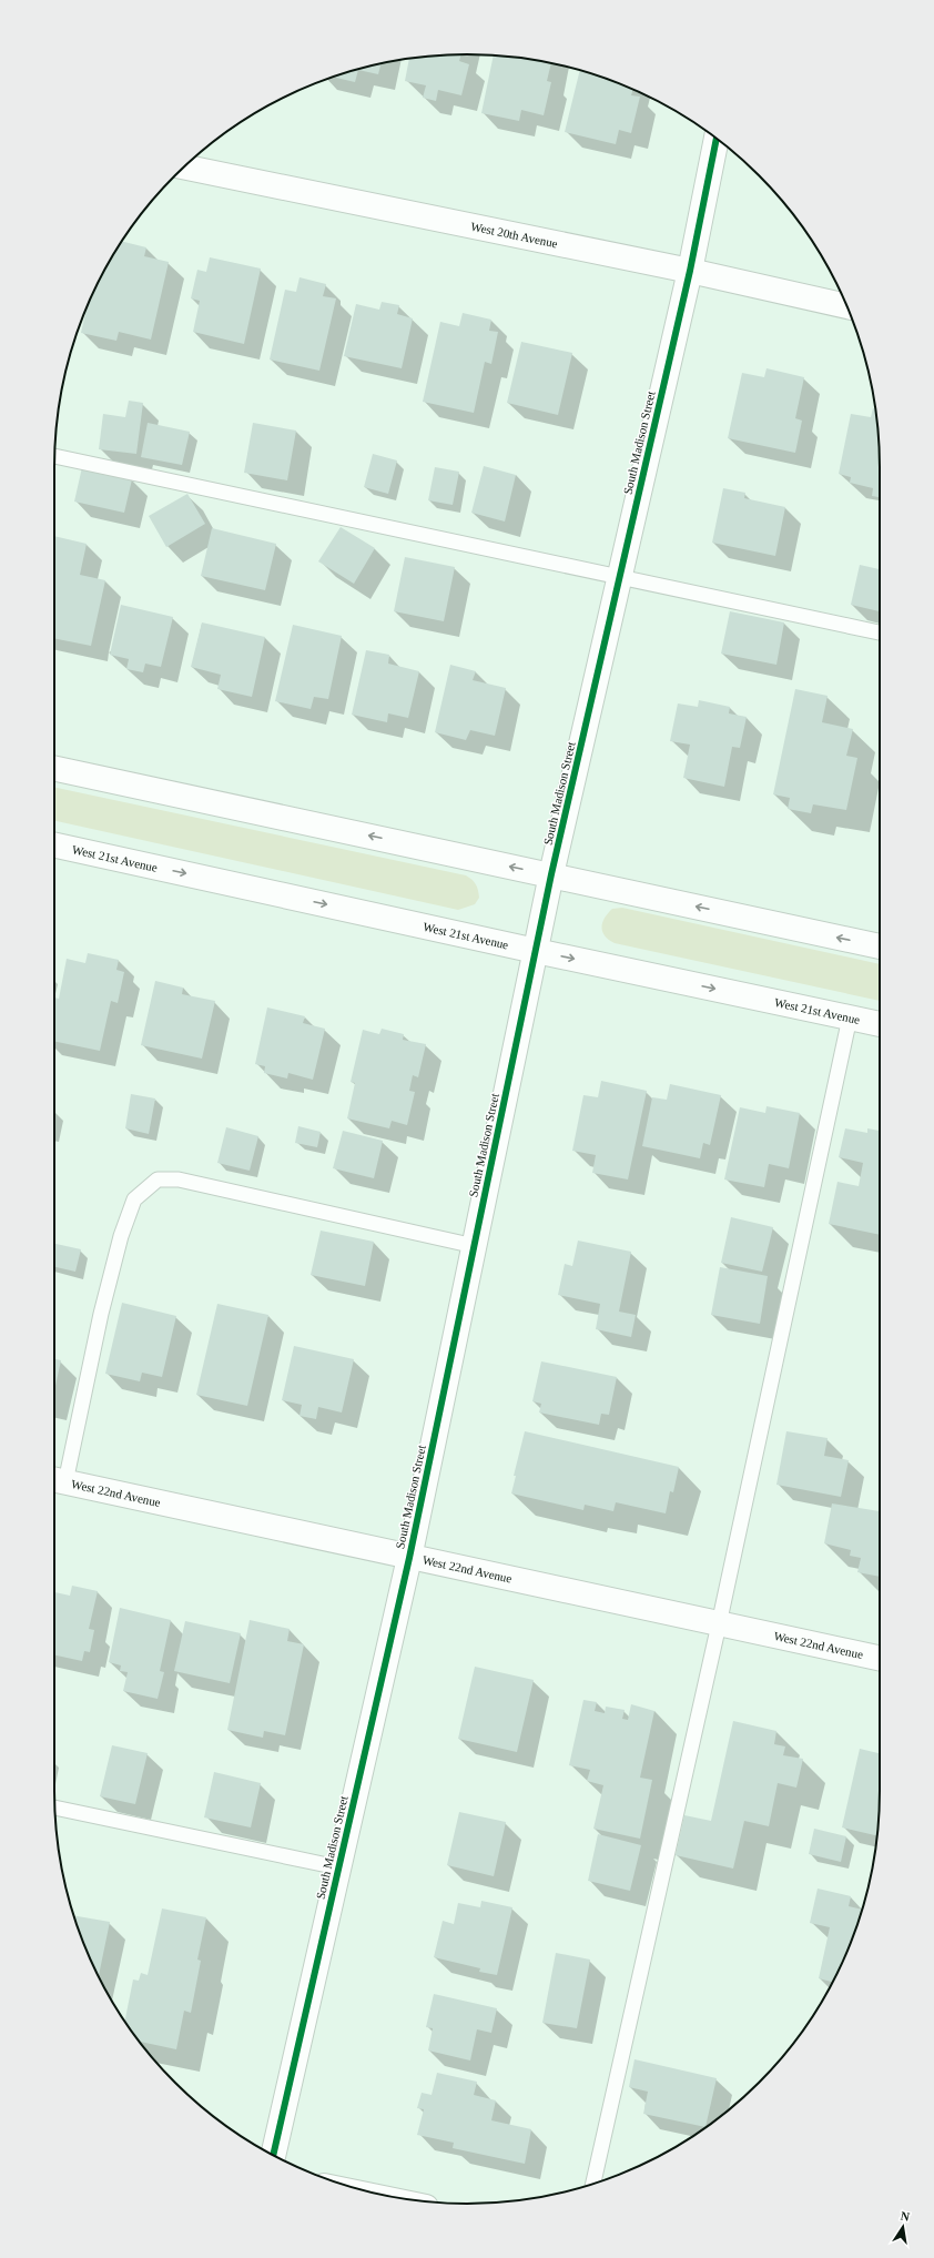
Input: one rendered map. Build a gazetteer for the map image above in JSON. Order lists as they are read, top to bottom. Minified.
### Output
{"streets":{"street":["West 20th Avenue","South Madison Street","West 21st Avenue","West 22nd Avenue"]},"crossings":[["West 20th Avenue","South Madison Street"],["South Madison Street","West 21st Avenue"],["South Madison Street","West 22nd Avenue"]],"north":"top"}
